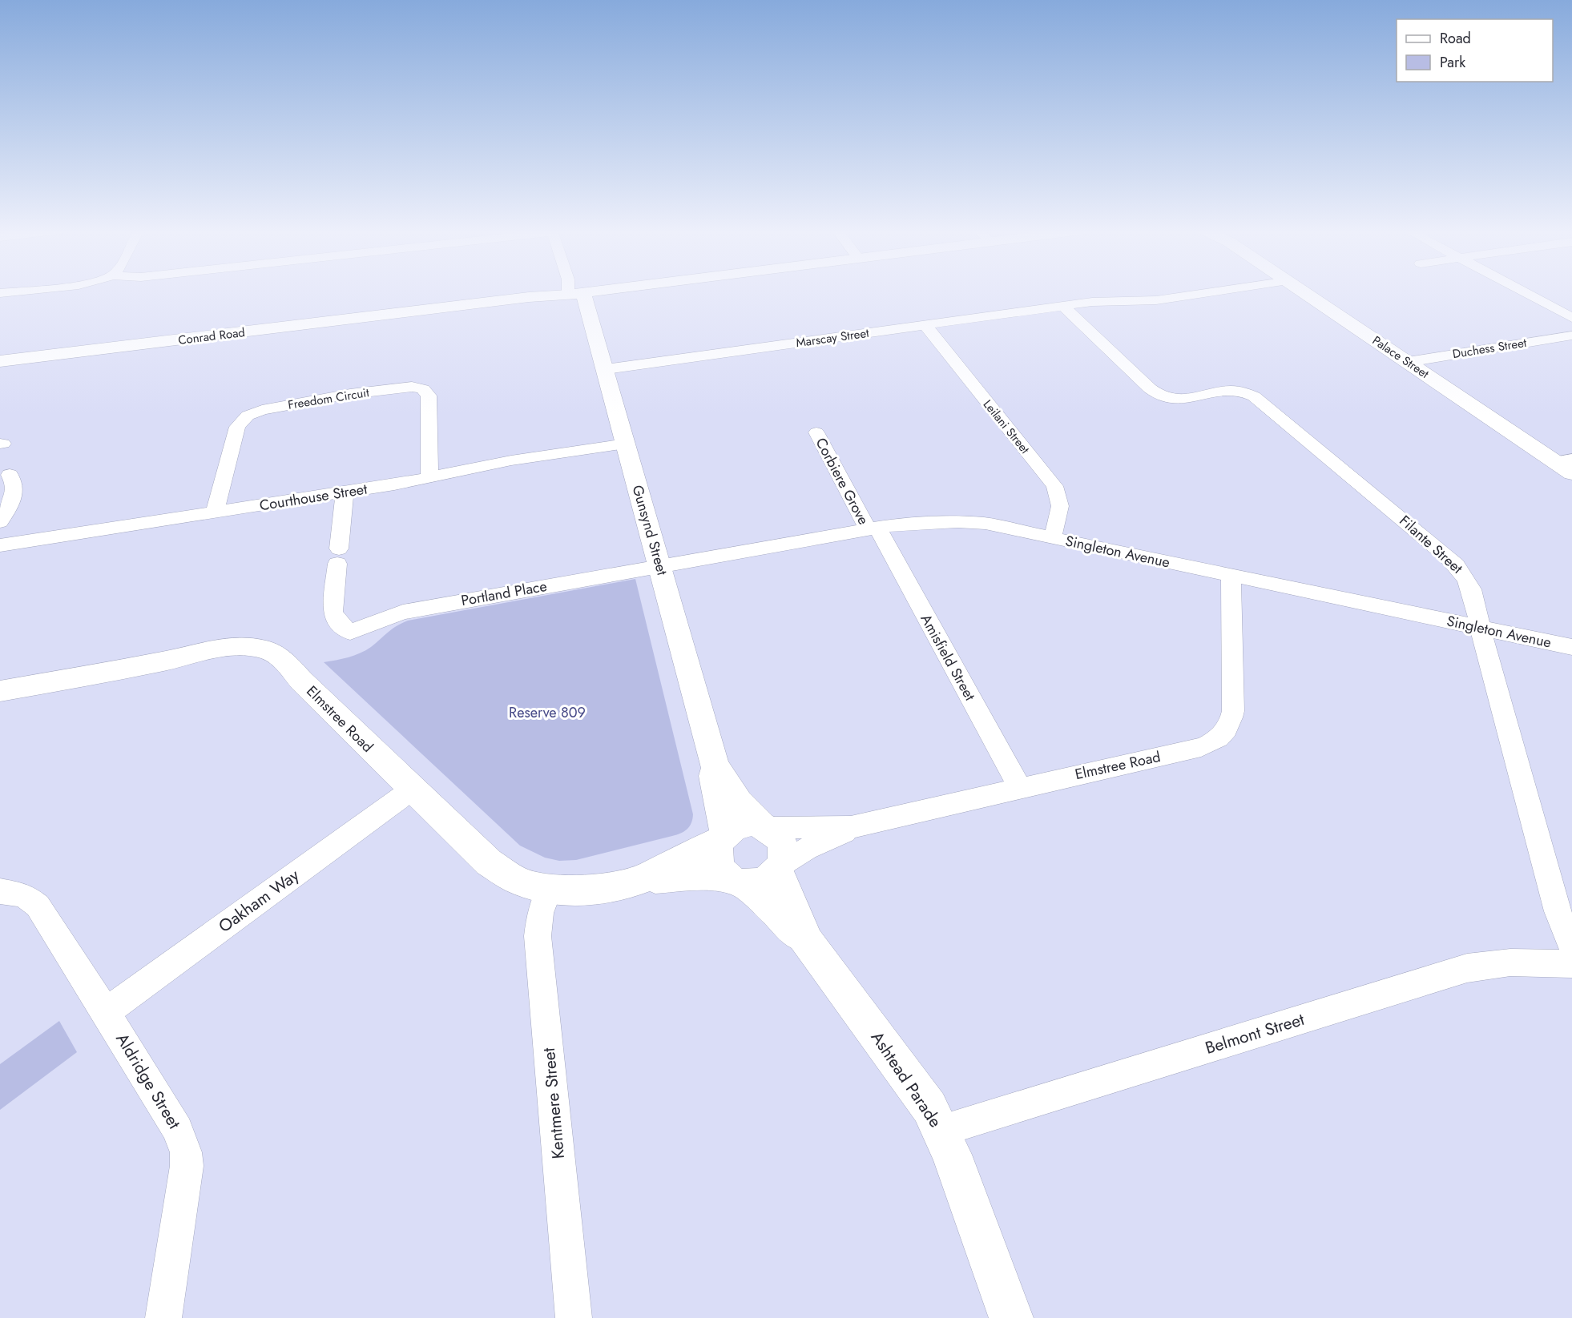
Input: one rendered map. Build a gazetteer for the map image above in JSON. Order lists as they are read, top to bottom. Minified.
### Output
{"streets":{"street":["Conrad Road","Marscay Street","Duchess Street","Palace Street","Freedom Circuit","Leilani Street","Corbiere Grove","Courthouse Street","Gunsynd Street","Filante Street","Singleton Avenue","Portland Place","Amisfield Street","Elmstree Road","Oakham Way","Belmont Street","Ashtead Parade","Aldridge Street","Kentmere Street"]},"crossings":[["Conrad Road","Gunsynd Street"],["Marscay Street","Leilani Street"],["Marscay Street","Gunsynd Street"],["Marscay Street","Filante Street"],["Duchess Street","Palace Street"],["Freedom Circuit","Courthouse Street"],["Leilani Street","Singleton Avenue"],["Corbiere Grove","Singleton Avenue"],["Corbiere Grove","Amisfield Street"],["Courthouse Street","Gunsynd Street"],["Courthouse Street","Portland Place"],["Gunsynd Street","Singleton Avenue"],["Gunsynd Street","Portland Place"],["Gunsynd Street","Elmstree Road"],["Gunsynd Street","Ashtead Parade"],["Filante Street","Singleton Avenue"],["Singleton Avenue","Portland Place"],["Singleton Avenue","Amisfield Street"],["Singleton Avenue","Elmstree Road"],["Amisfield Street","Elmstree Road"],["Elmstree Road","Oakham Way"],["Elmstree Road","Ashtead Parade"],["Elmstree Road","Kentmere Street"],["Oakham Way","Aldridge Street"],["Belmont Street","Ashtead Parade"]],"parks":["Reserve 809"],"legend":["Road","Park"]}
